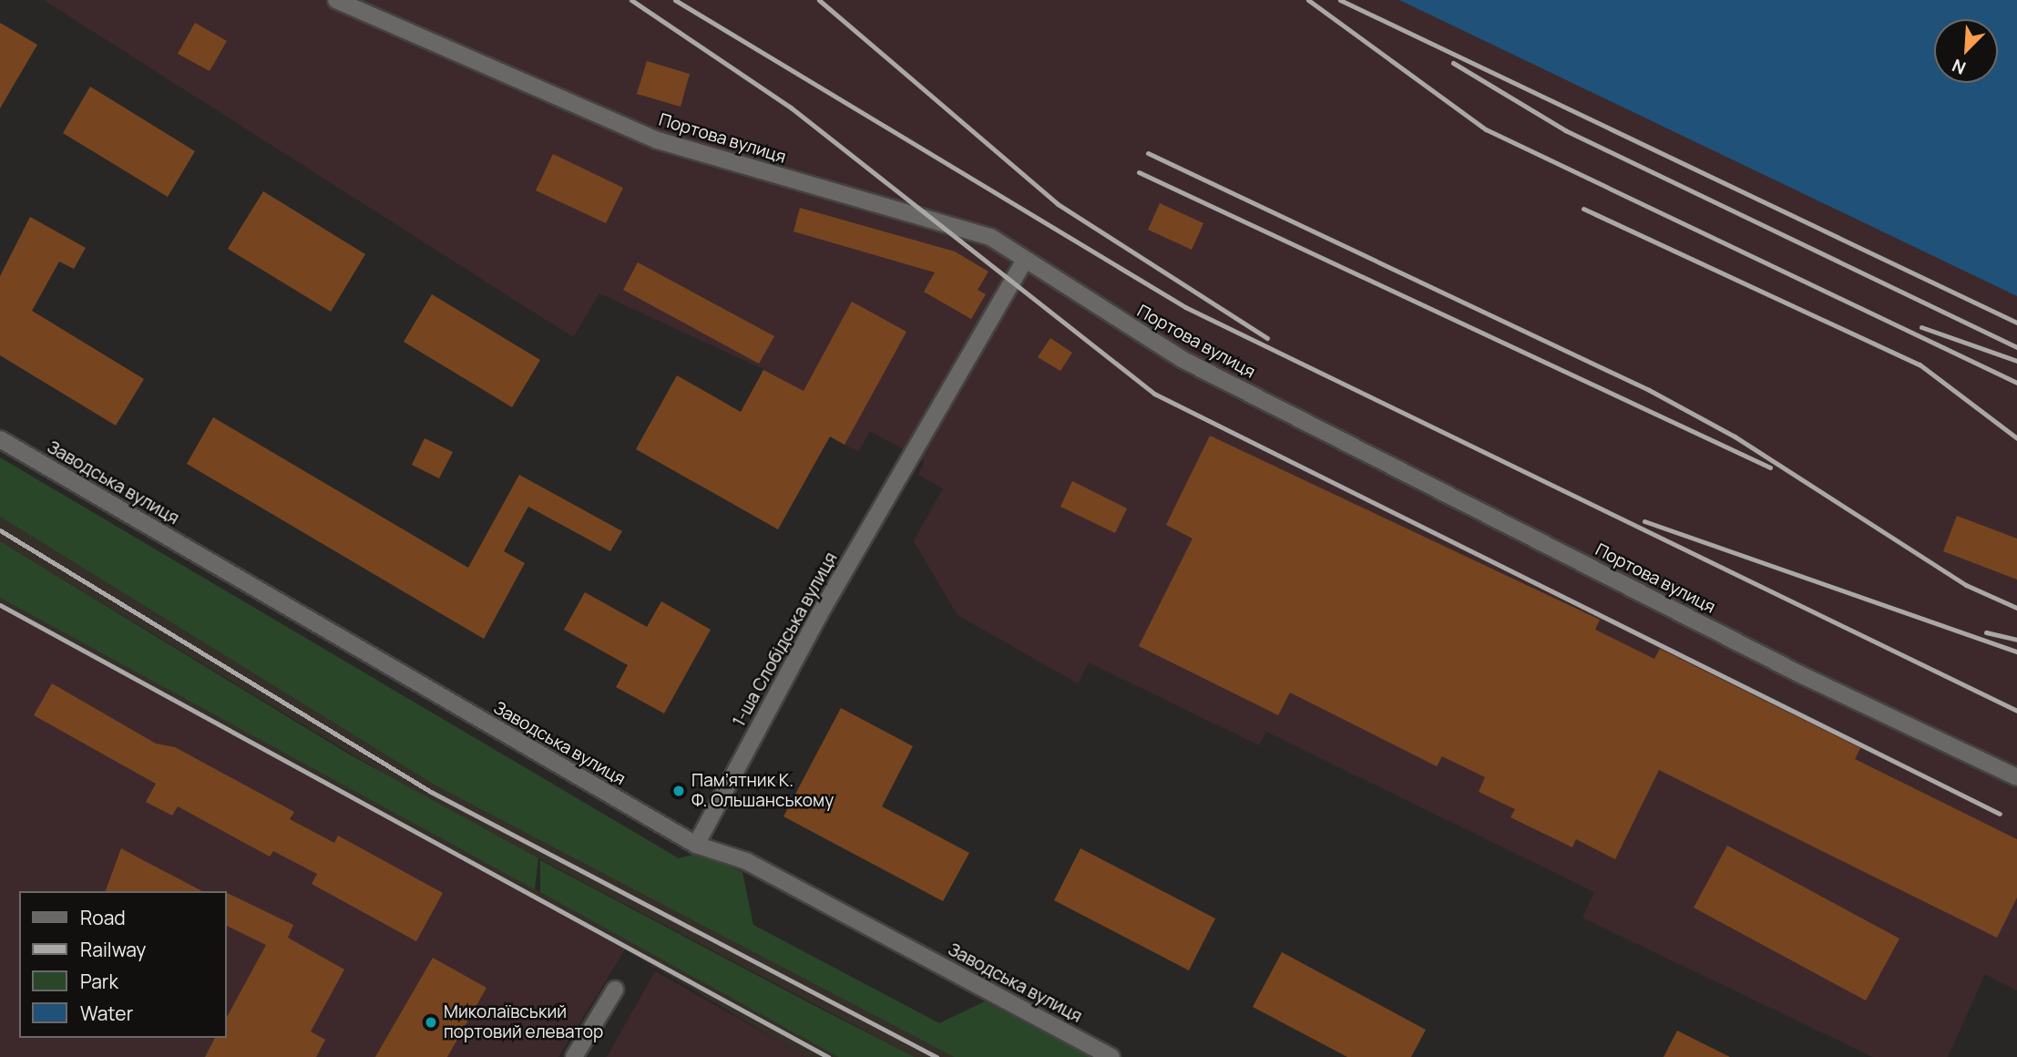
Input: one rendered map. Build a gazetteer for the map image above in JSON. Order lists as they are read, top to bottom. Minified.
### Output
{"streets":{"street":["Портова вулиця","Заводська вулиця","1-ша Слобідська вулиця"]},"crossings":[["Портова вулиця","1-ша Слобідська вулиця"],["Заводська вулиця","1-ша Слобідська вулиця"]],"places":["Пам’ятник К. Ф. Ольшанському","Миколаївський портовий елеватор"],"legend":["Road","Railway","Park","Water"],"north":"bottom left"}
